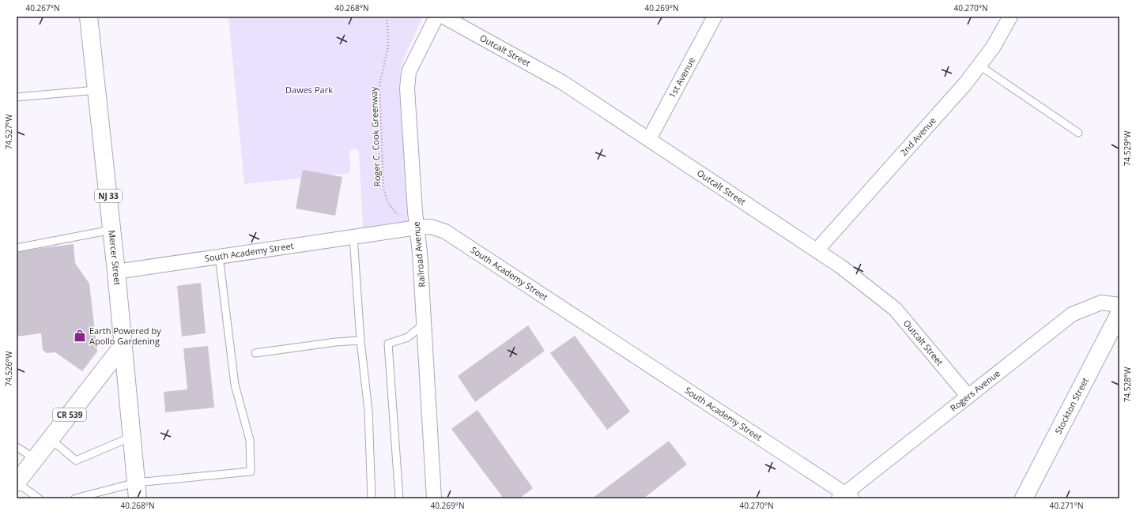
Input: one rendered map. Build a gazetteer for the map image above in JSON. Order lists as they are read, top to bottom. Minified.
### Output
{"streets":{"main road":["NJ 33","Mercer Street","Stockton Street","CR 539"],"street":["Outcalt Street","1st Avenue","2nd Avenue","South Academy Street","Railroad Avenue","Rogers Avenue"],"path":["Roger C. Cook Greenway"]},"crossings":[["Outcalt Street","1st Avenue"],["Outcalt Street","2nd Avenue"],["Outcalt Street","Rogers Avenue"],["South Academy Street","Railroad Avenue"],["South Academy Street","Mercer Street"],["South Academy Street","Rogers Avenue"],["Mercer Street","CR 539"]],"parks":["Dawes Park"],"places":{"shop":["Earth Powered by Apollo Gardening"]},"coordinates":["40.267°N","40.268°N","40.269°N","40.270°N","74.527°W","74.529°W","74.526°W","74.528°W","40.271°N"]}
